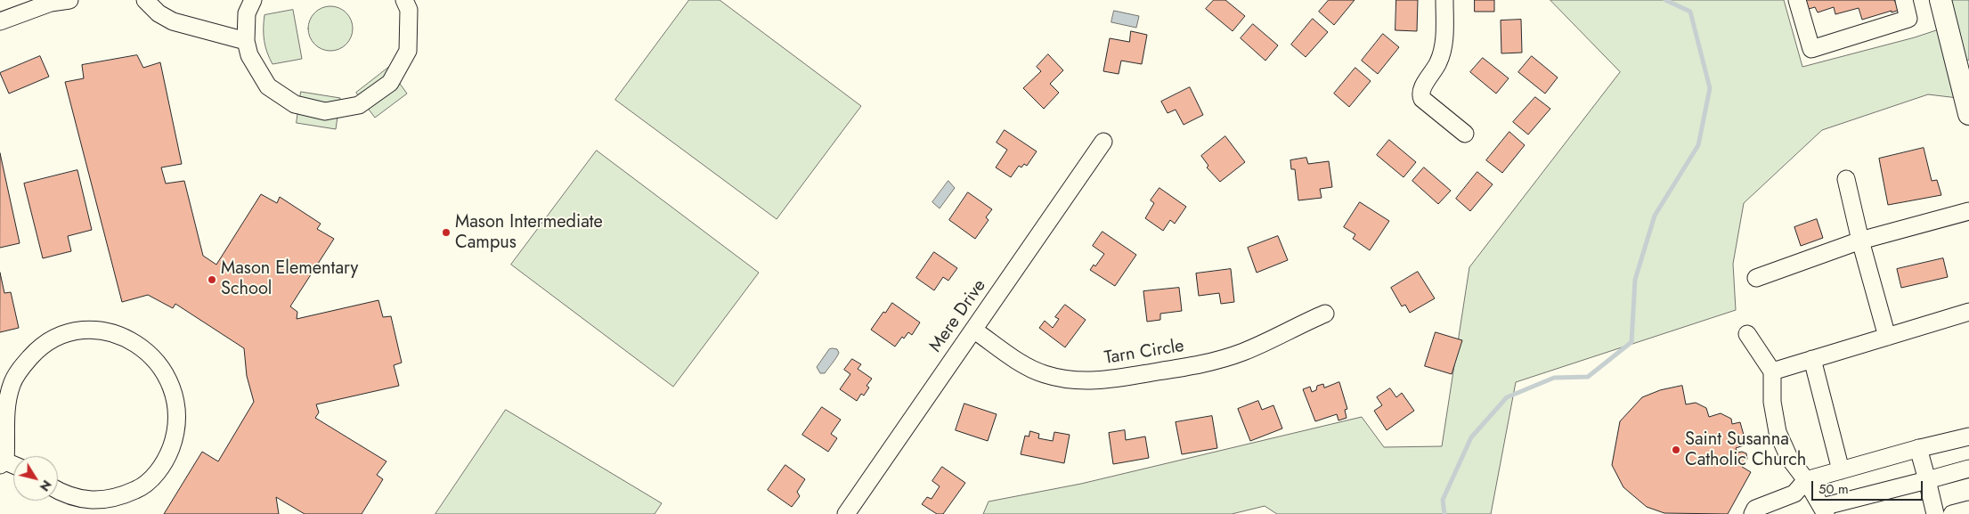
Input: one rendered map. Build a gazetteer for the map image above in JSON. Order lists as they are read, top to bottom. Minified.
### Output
{"streets":{"street":["Mere Drive","Tarn Circle"]},"crossings":[["Mere Drive","Tarn Circle"]],"places":["Mason Intermediate Campus","Mason Elementary School","Saint Susanna Catholic Church"],"scale_bar":"50 m","north":"bottom right"}
